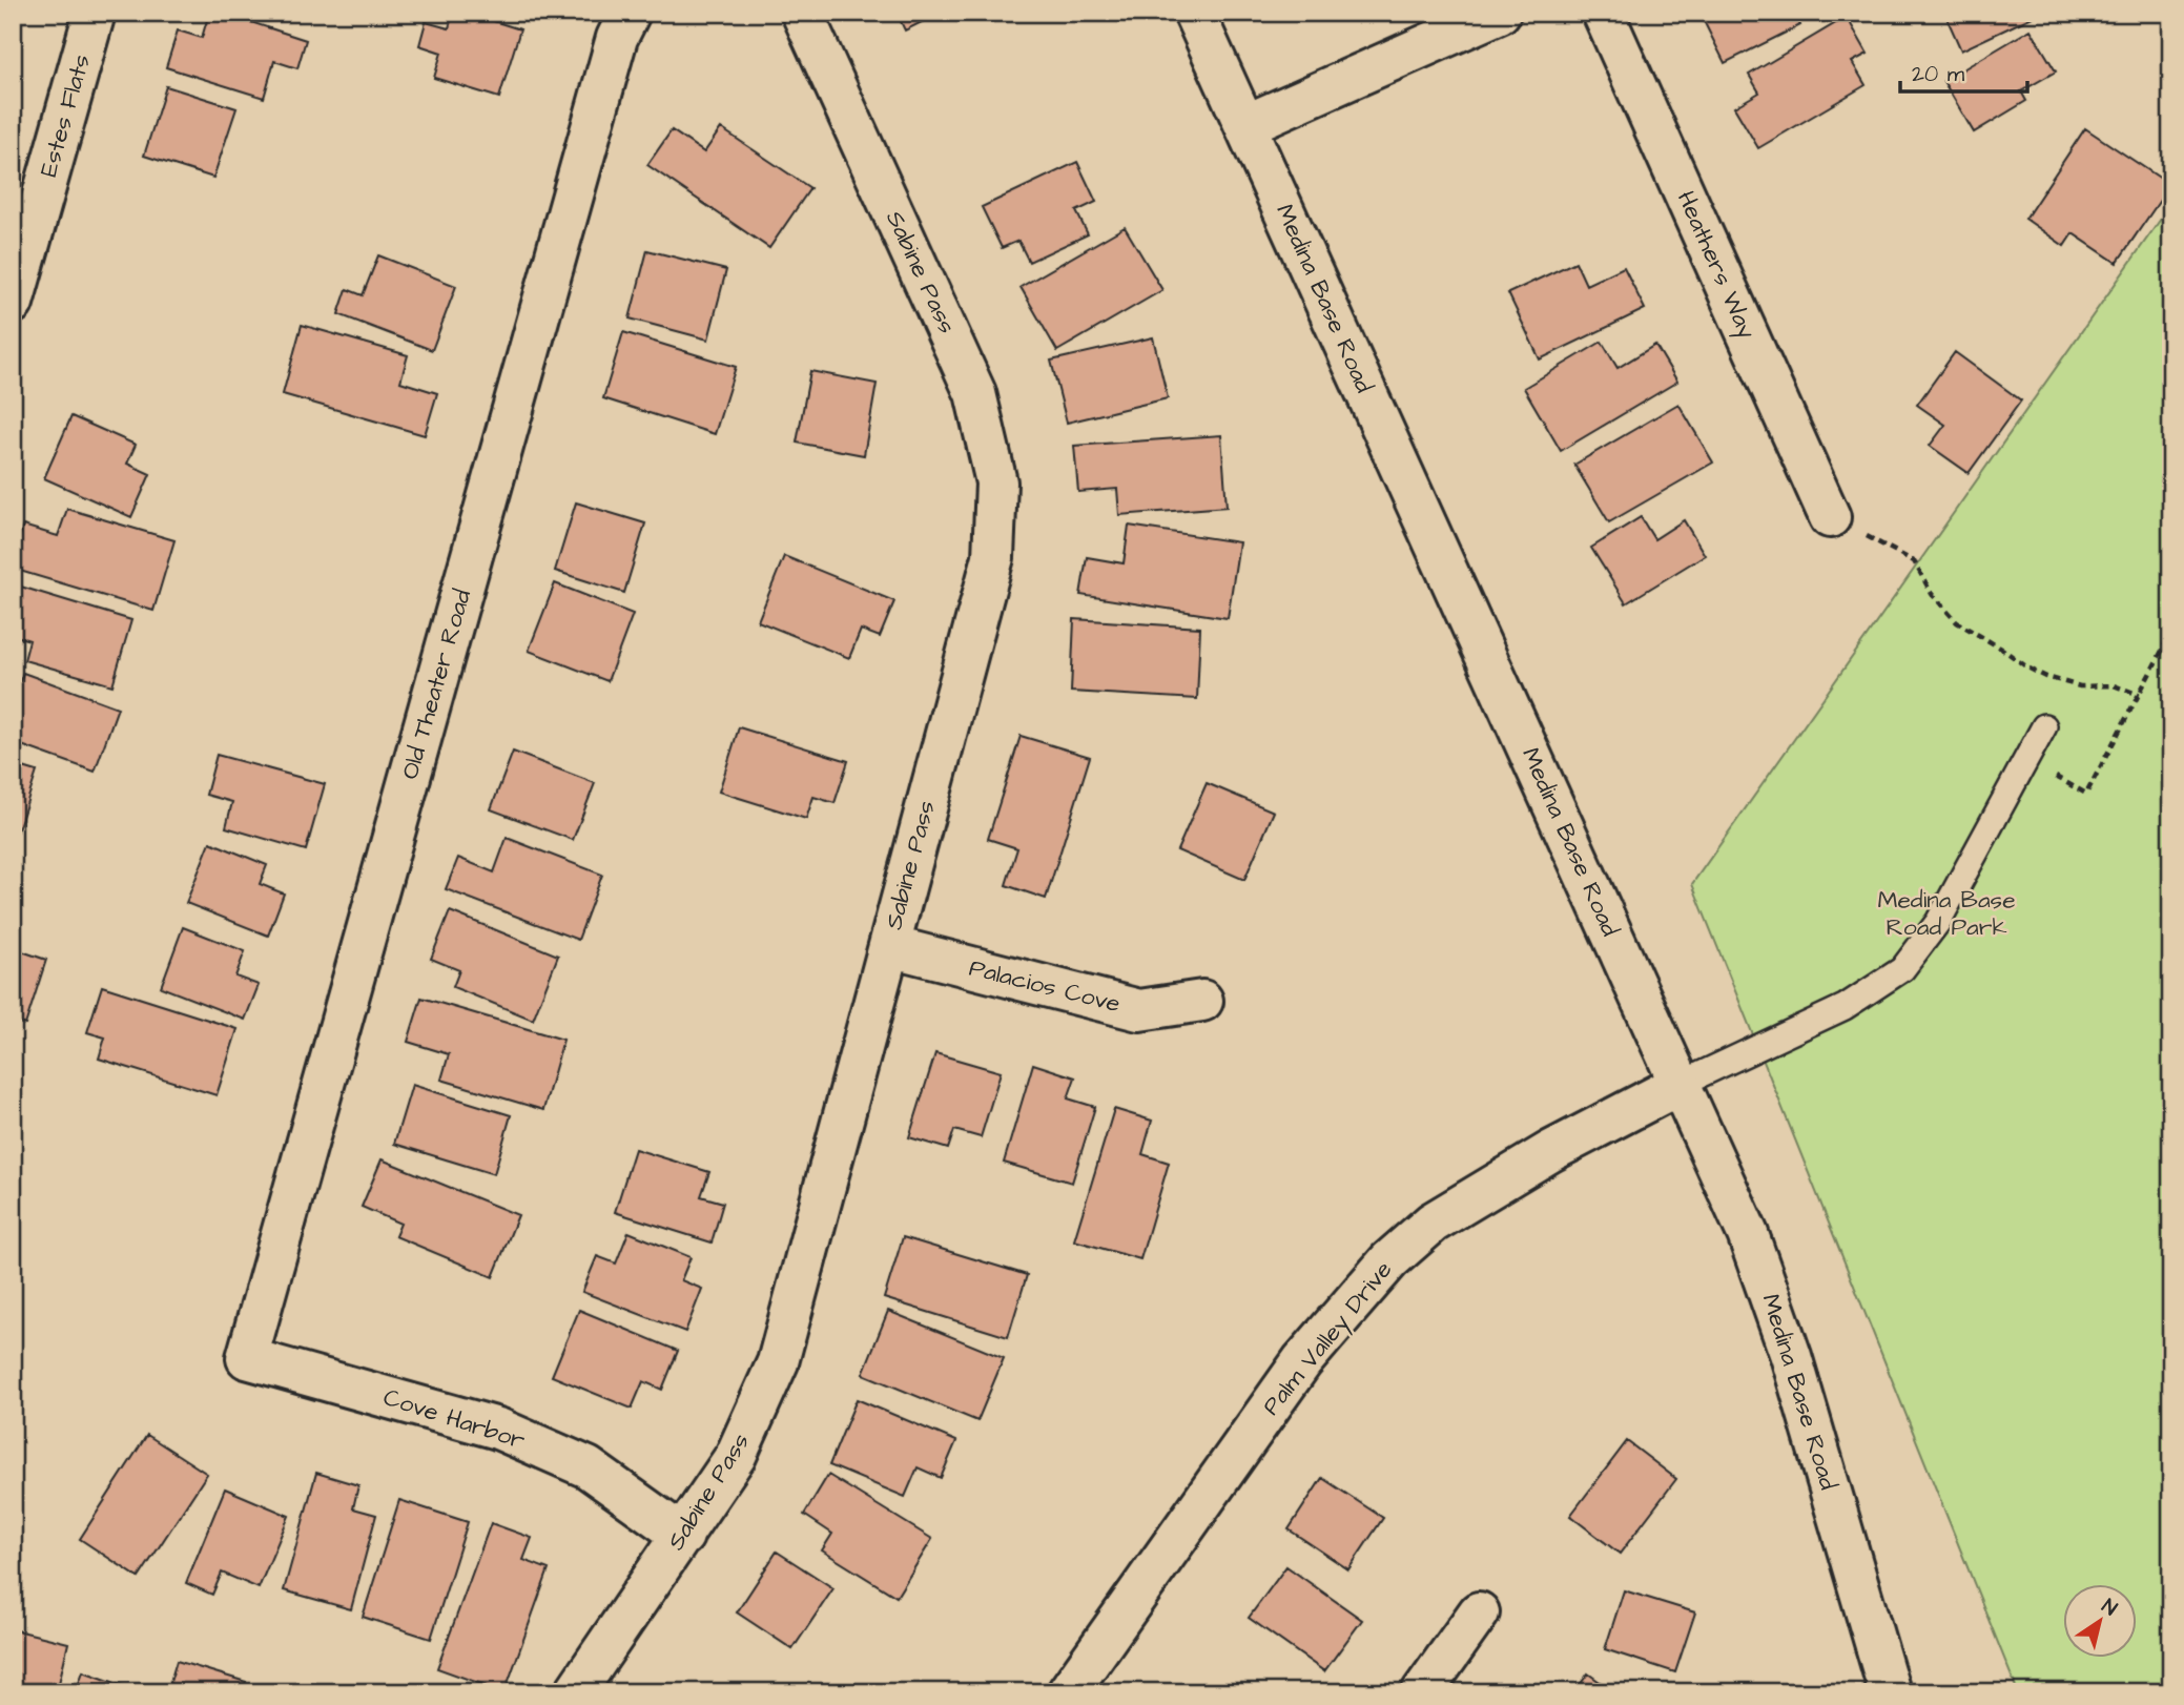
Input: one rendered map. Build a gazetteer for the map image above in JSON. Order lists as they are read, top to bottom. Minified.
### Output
{"streets":{"street":["Estes Flats","Heathers Way","Sabine Pass","Medina Base Road","Old Theater Road","Palacios Cove","Palm Valley Drive","Cove Harbor"]},"crossings":[["Sabine Pass","Palacios Cove"],["Sabine Pass","Cove Harbor"],["Medina Base Road","Palm Valley Drive"],["Old Theater Road","Cove Harbor"]],"parks":["Medina Base Road Park"],"scale_bar":"20 m","north":"top right"}
